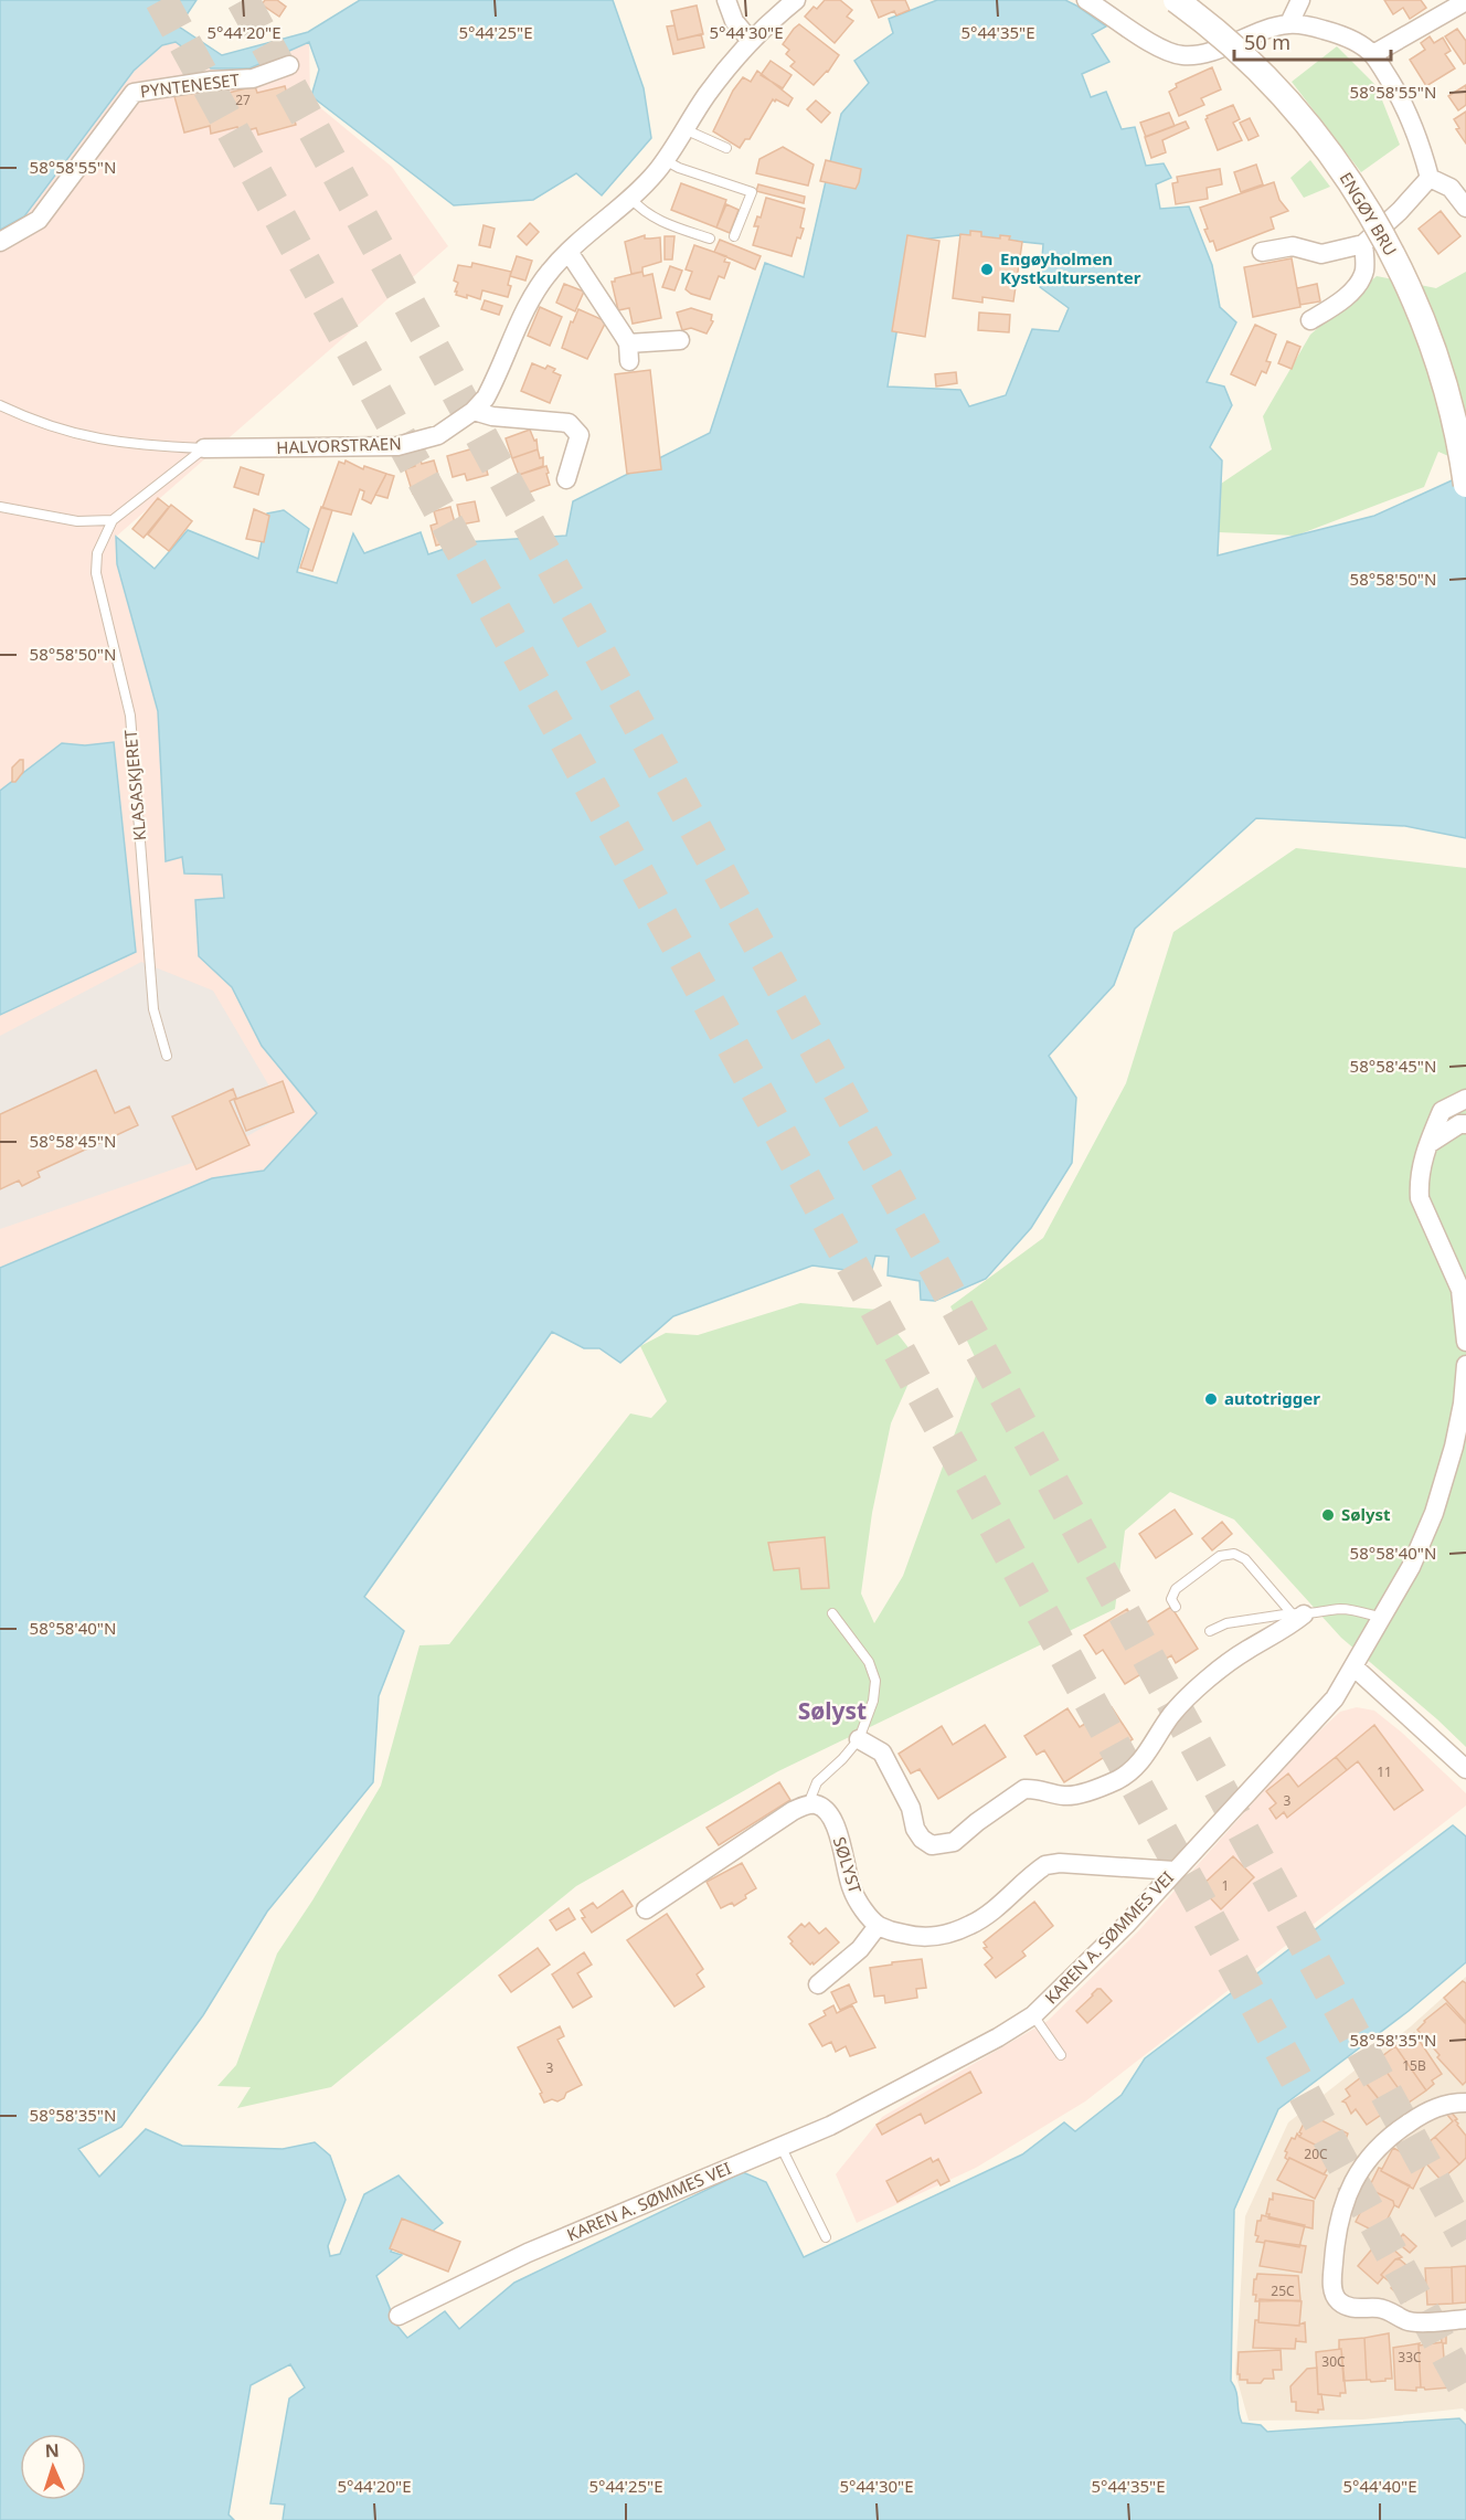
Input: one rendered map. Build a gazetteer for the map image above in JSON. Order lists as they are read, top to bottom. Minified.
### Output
{"streets":{"main road":["ENGØY BRU"],"street":["PYNTENESET","HALVORSTRAEN","SØLYST","KAREN A. SØMMES VEI"],"lane":["KLASASKJERET"]},"districts":["Sølyst"],"places":["Engøyholmen Kystkultursenter","autotrigger","Sølyst"],"house_numbers":["27","11","3","1","15B","3","20C","25C","33C","30C"],"scale_bar":"50 m","north":"top","coordinates":["5°44'20\"E","5°44'25\"E","5°44'30\"E","5°44'35\"E","58°58'55\"N","58°58'50\"N","58°58'45\"N","58°58'40\"N","58°58'35\"N","5°44'40\"E"]}
